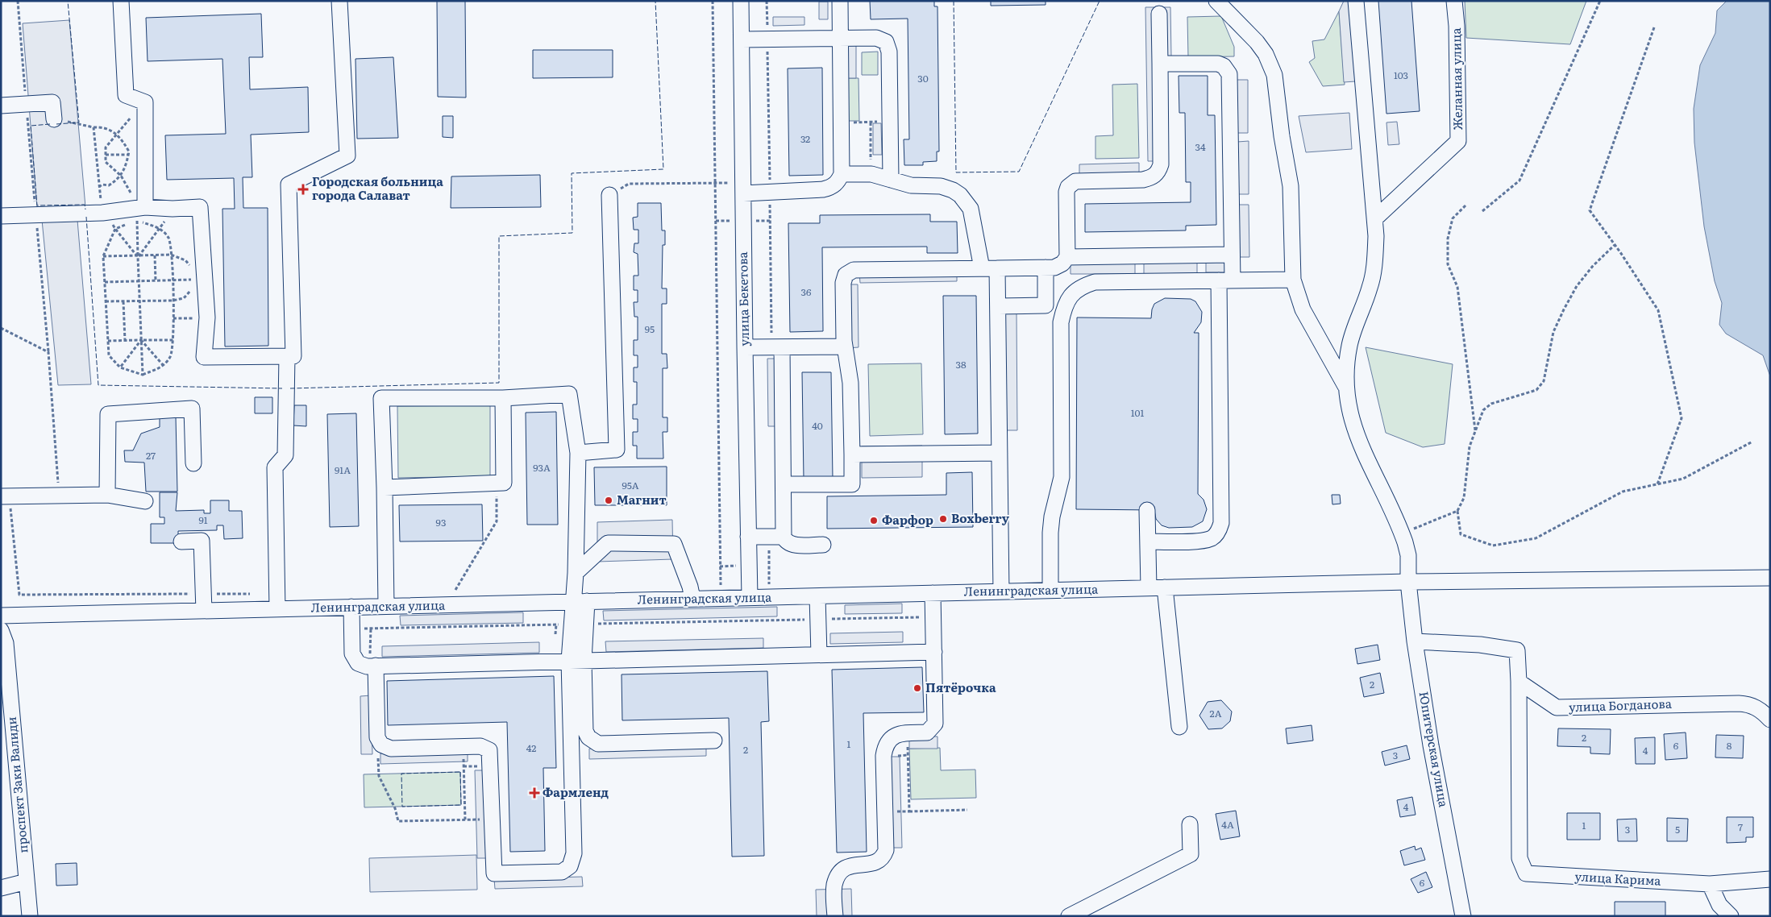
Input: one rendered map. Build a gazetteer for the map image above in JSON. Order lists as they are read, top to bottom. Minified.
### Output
{"streets":{"street":["Желанная улица","улица Бекетова","Ленинградская улица","улица Богданова","Юпитерская улица","проспект Заки Валиди","улица Карима"]},"crossings":[["улица Бекетова","Ленинградская улица"],["Ленинградская улица","Юпитерская улица"],["улица Богданова","улица Карима"]],"places":{"health":["Городская больница города Салават","Фармленд"],"other":["Магнит","Boxberry","Фарфор","Пятёрочка"]},"house_numbers":["103","30","32","34","36","95","38","101","40","27","93А","91А","95А","91","93","2","2А","2","1","6","8","42","2","4","3","4","4А","1","7","3","5","6"]}
